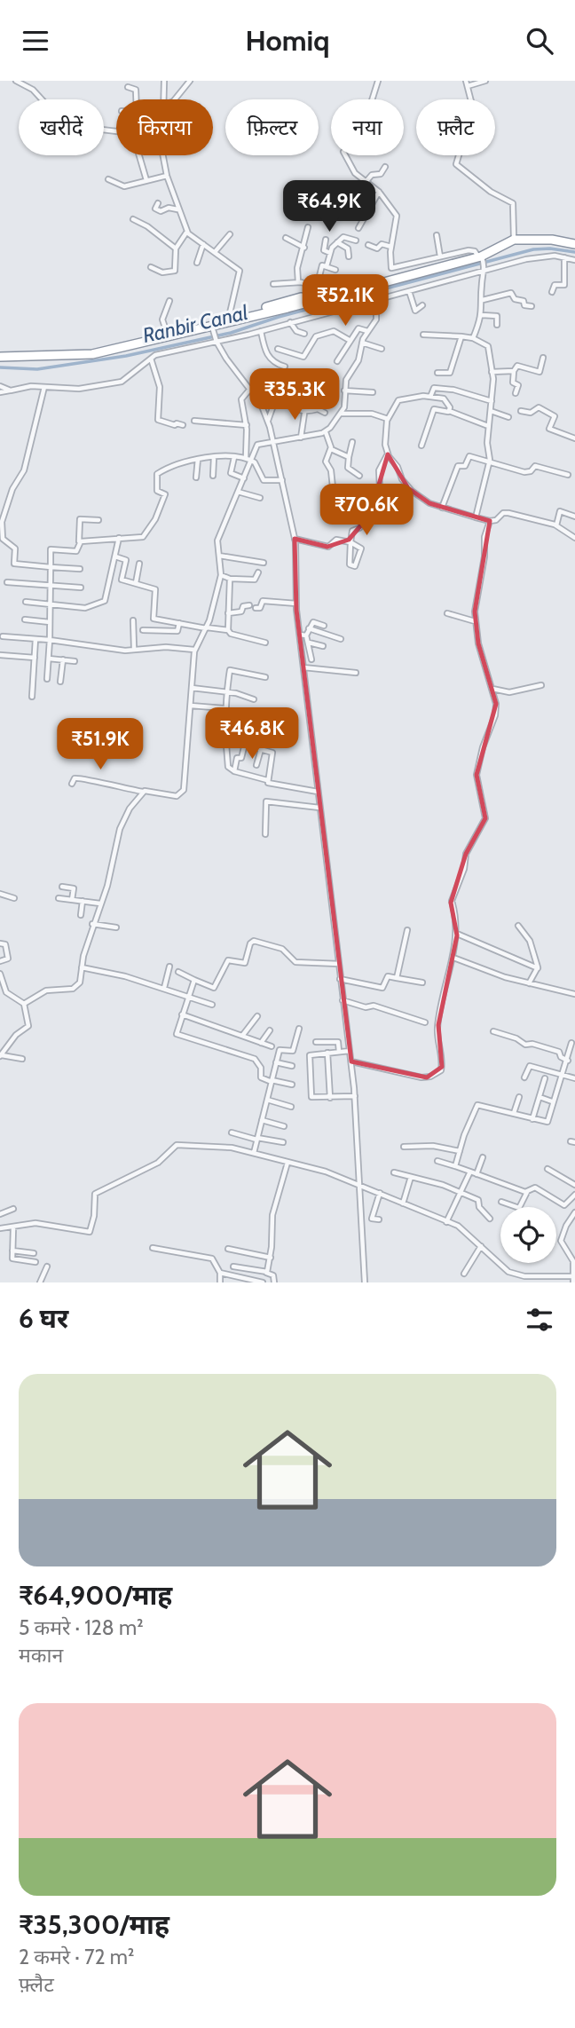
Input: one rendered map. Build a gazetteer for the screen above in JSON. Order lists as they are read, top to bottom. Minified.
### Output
{"water":["Ranbir Canal"],"page":{"header":"Homiq","chip":["खरीदें","किराया","फ़िल्टर","नया","फ़्लैट"],"price":["₹64.9K","₹52.1K","₹35.3K","₹70.6K","₹46.8K","₹51.9K"],"heading":"6 घर","list":[{"name":"₹64,900/माह","note":"5 कमरे · 128 m² · मकान"},{"name":"₹35,300/माह","note":"2 कमरे · 72 m² · फ़्लैट"}]}}
